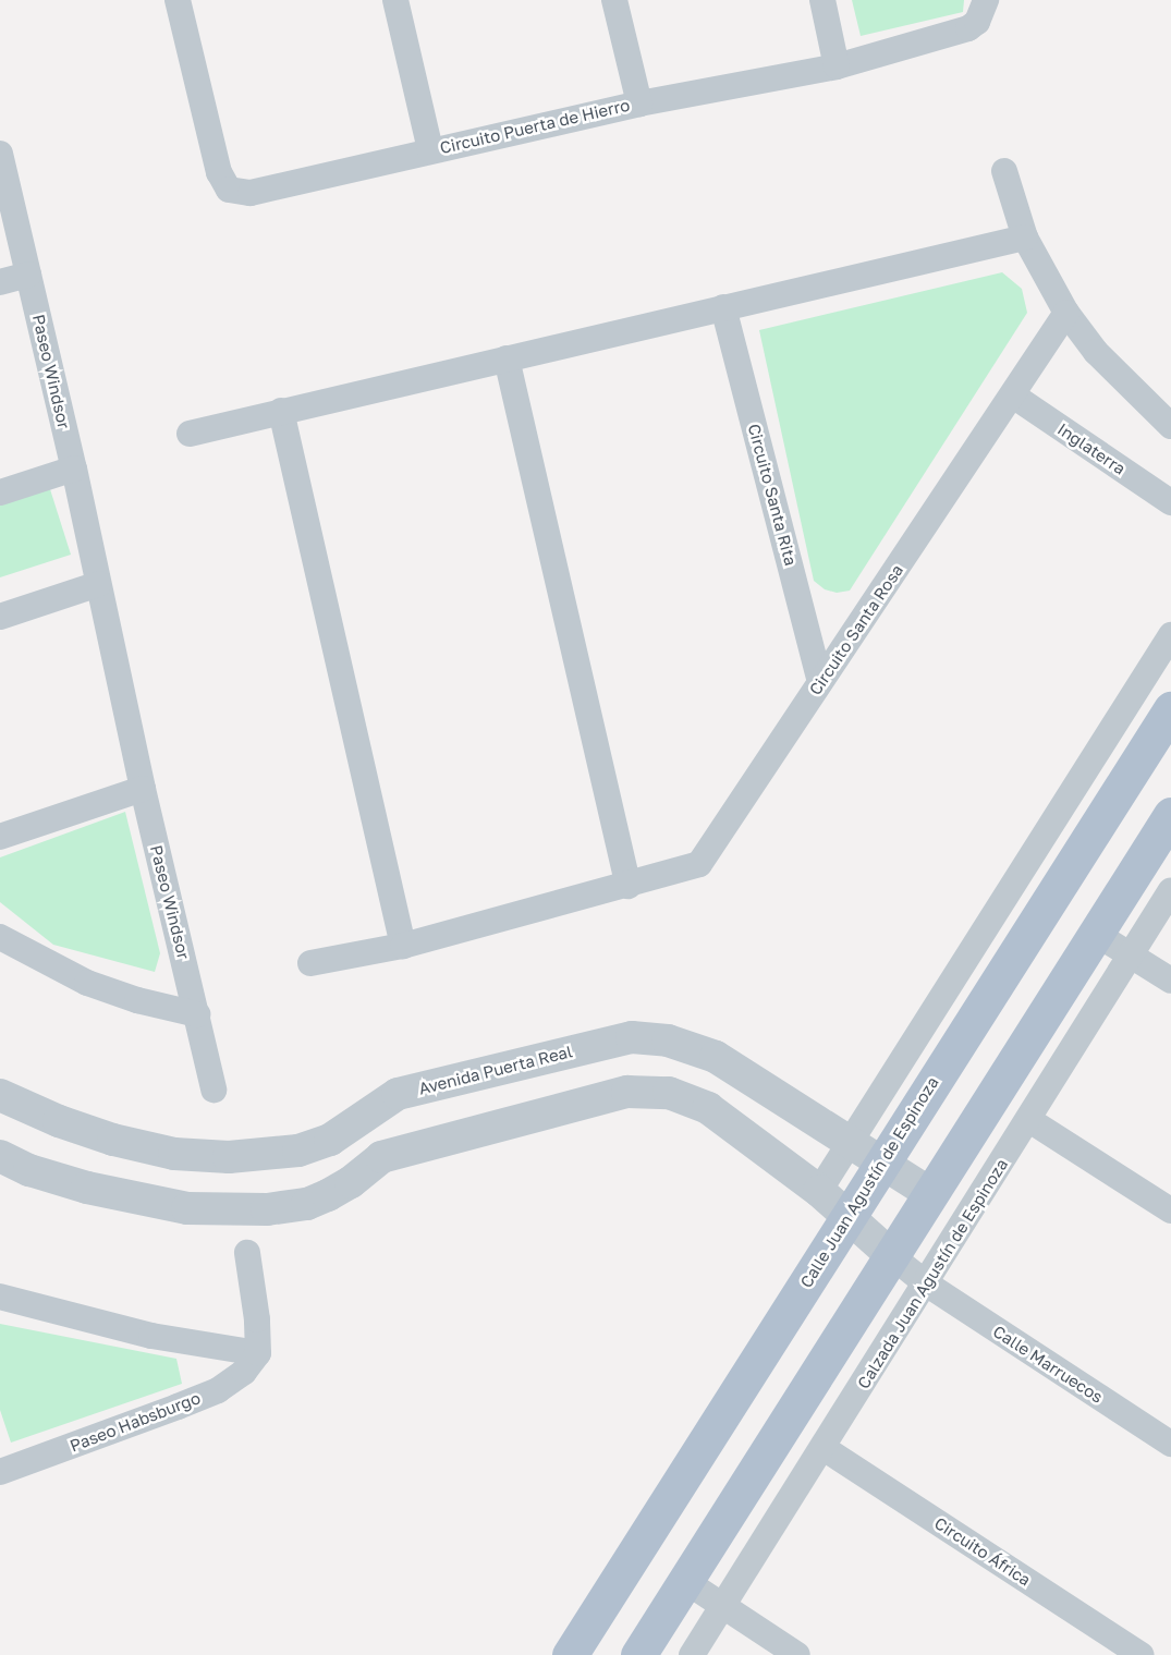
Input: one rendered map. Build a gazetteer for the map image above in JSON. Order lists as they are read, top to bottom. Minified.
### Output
{"streets":{"main road":["Calle Juan Agustín de Espinoza"],"street":["Circuito Puerta de Hierro","Paseo Windsor","Inglaterra","Circuito Santa Rita","Circuito Santa Rosa","Avenida Puerta Real","Calzada Juan Agustín de Espinoza","Calle Marruecos","Paseo Habsburgo","Circuito África"]},"crossings":[["Inglaterra","Circuito Santa Rosa"],["Circuito Santa Rita","Circuito Santa Rosa"],["Avenida Puerta Real","Calle Juan Agustín de Espinoza"],["Avenida Puerta Real","Calzada Juan Agustín de Espinoza"],["Calzada Juan Agustín de Espinoza","Calle Marruecos"],["Calzada Juan Agustín de Espinoza","Circuito África"]]}
